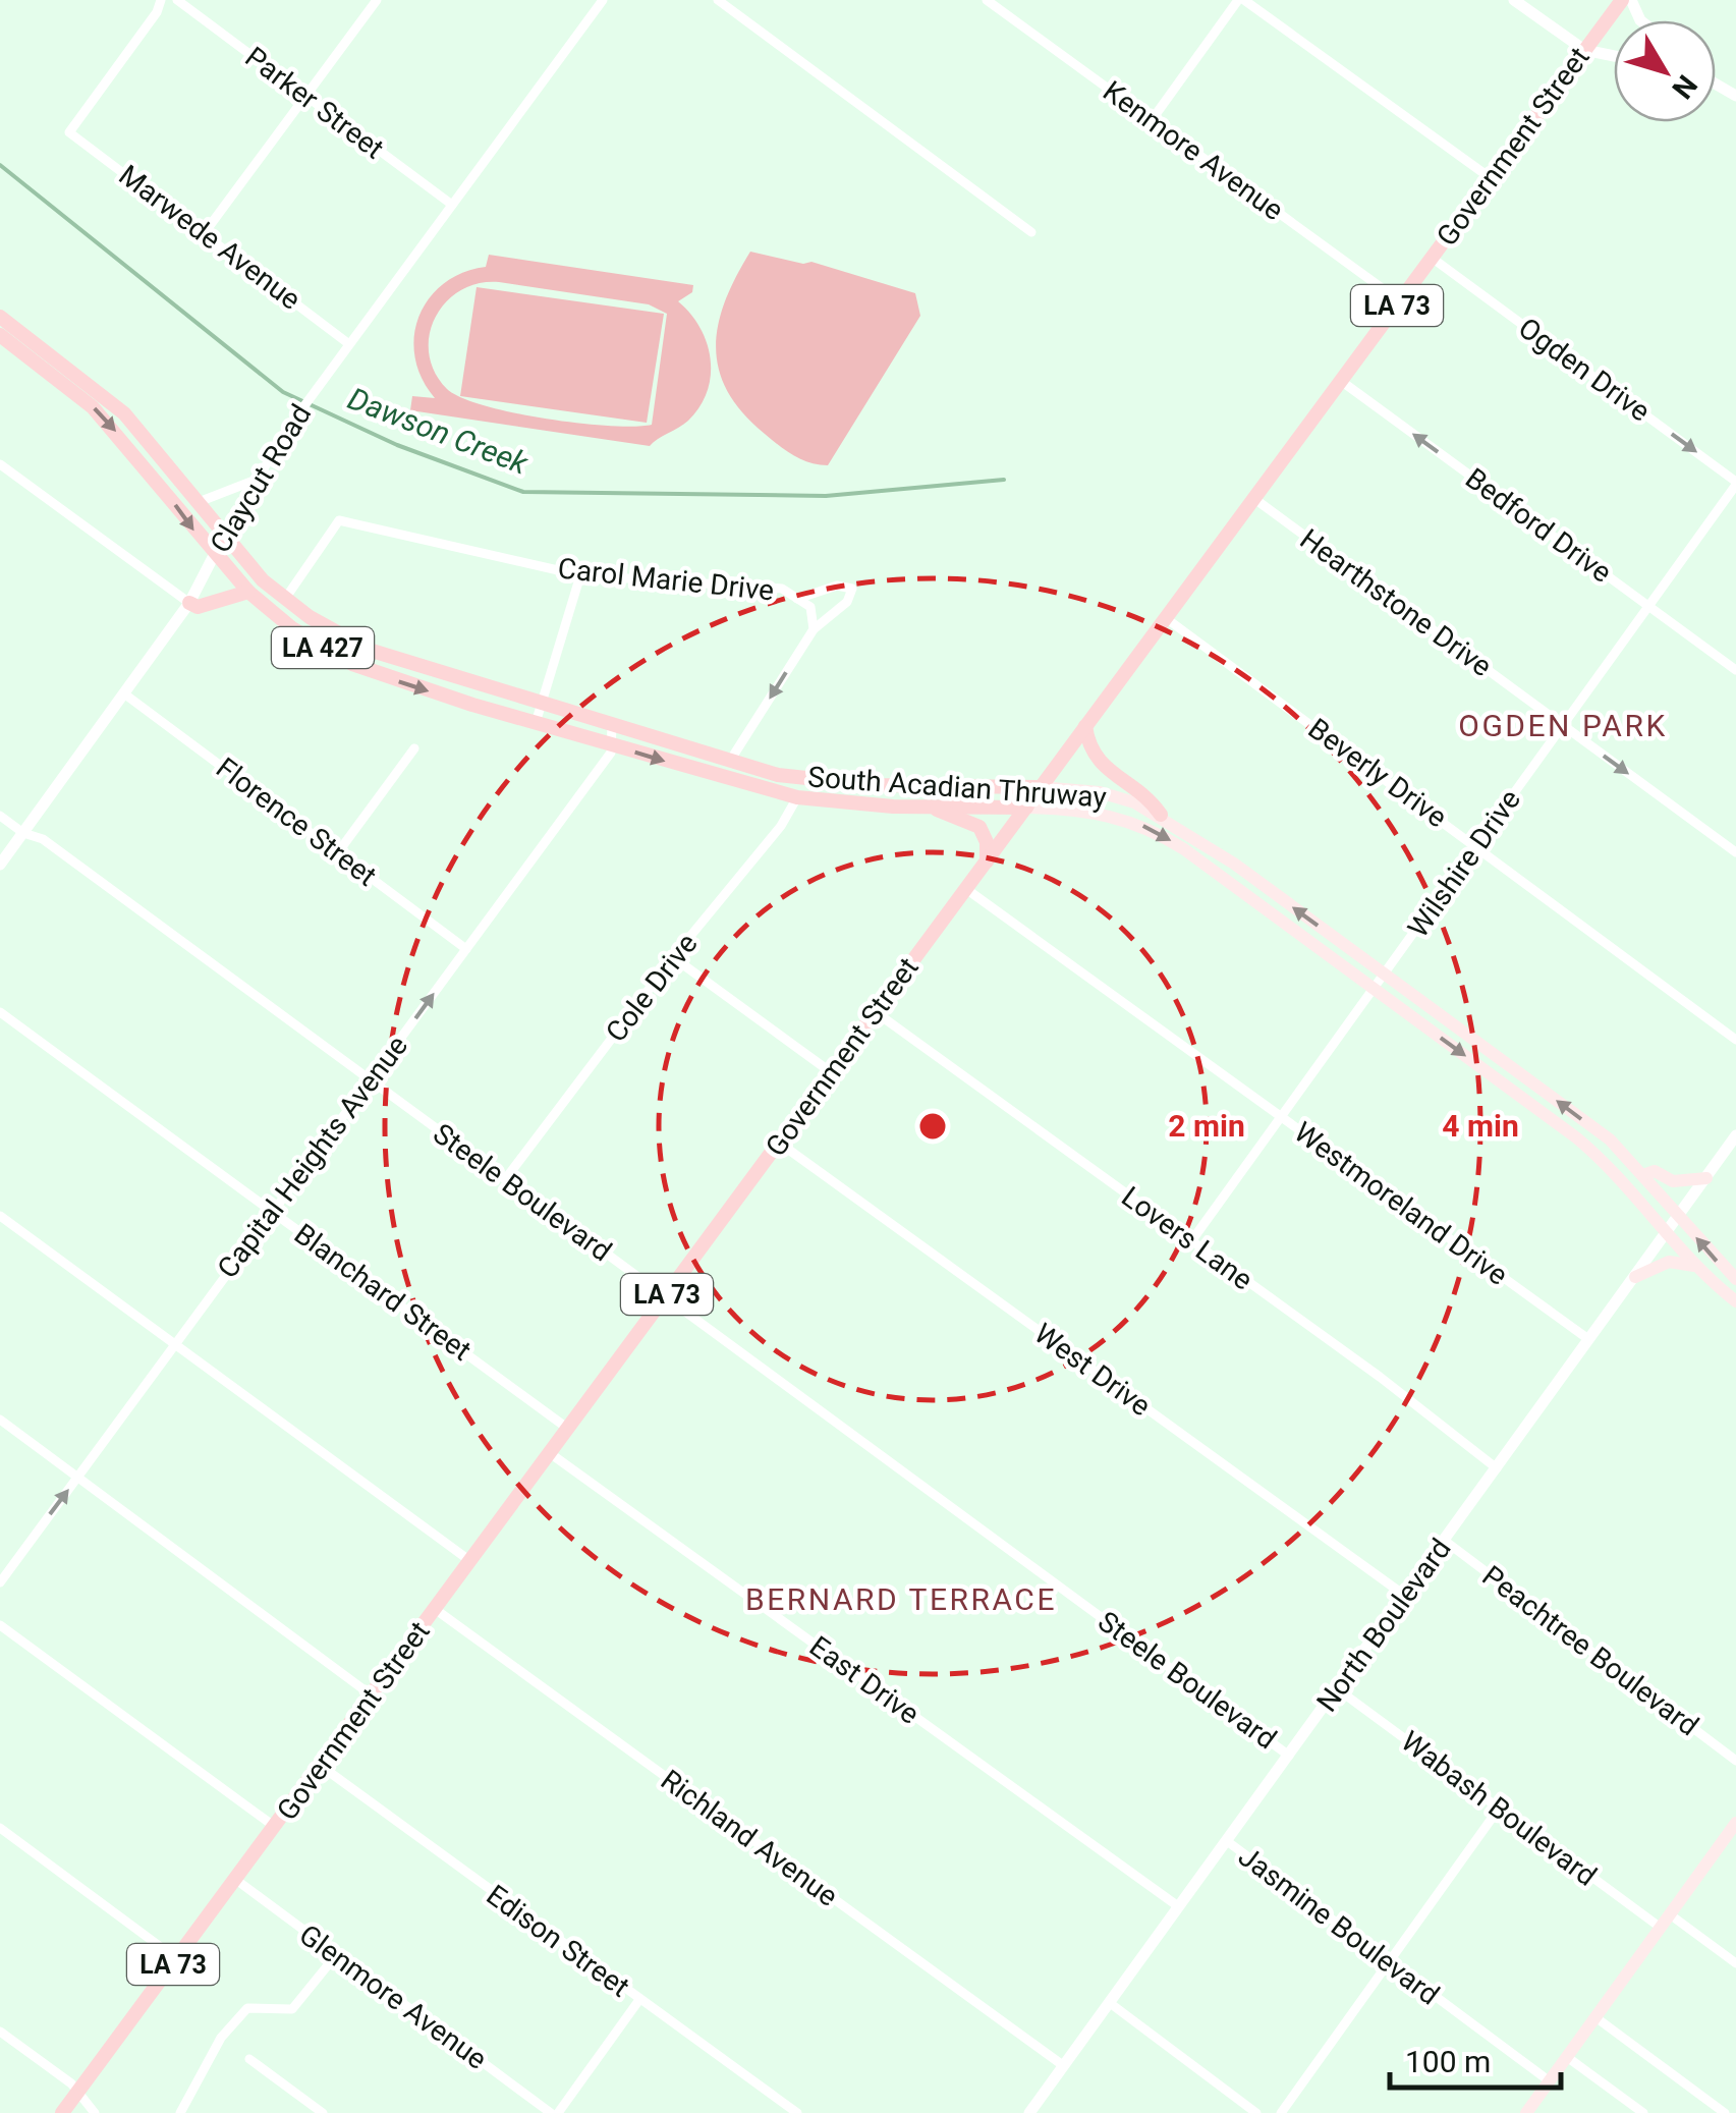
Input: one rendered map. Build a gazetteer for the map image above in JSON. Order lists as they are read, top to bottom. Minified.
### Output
{"streets":{"main road":["Government Street","LA 73","LA 427","South Acadian Thruway"],"street":["Parker Street","Kenmore Avenue","Marwede Avenue","Ogden Drive","Claycut Road","Bedford Drive","Carol Marie Drive","Hearthstone Drive","Beverly Drive","Florence Street","Wilshire Drive","Cole Drive","Capital Heights Avenue","Steele Boulevard","Westmoreland Drive","Lovers Lane","Blanchard Street","West Drive","North Boulevard","Peachtree Boulevard","East Drive","Wabash Boulevard","Richland Avenue","Jasmine Boulevard","Edison Street","Glenmore Avenue"]},"crossings":[["Parker Street","Claycut Road"],["Government Street","Kenmore Avenue"],["Government Street","Ogden Drive"],["Government Street","Bedford Drive"],["Government Street","Hearthstone Drive"],["Government Street","Beverly Drive"],["Government Street","South Acadian Thruway"],["Government Street","Steele Boulevard"],["Government Street","Westmoreland Drive"],["Government Street","Lovers Lane"],["Government Street","Blanchard Street"],["Government Street","West Drive"],["Government Street","East Drive"],["Government Street","Richland Avenue"],["Government Street","Edison Street"],["Government Street","Glenmore Avenue"],["Marwede Avenue","Claycut Road"],["Ogden Drive","Wilshire Drive"],["Claycut Road","South Acadian Thruway"],["Claycut Road","Florence Street"],["Claycut Road","Steele Boulevard"],["Bedford Drive","Wilshire Drive"],["Carol Marie Drive","South Acadian Thruway"],["Hearthstone Drive","Wilshire Drive"],["Beverly Drive","Wilshire Drive"],["South Acadian Thruway","Wilshire Drive"],["South Acadian Thruway","Cole Drive"],["South Acadian Thruway","Capital Heights Avenue"],["South Acadian Thruway","North Boulevard"],["Florence Street","Capital Heights Avenue"],["Wilshire Drive","Westmoreland Drive"],["Wilshire Drive","Lovers Lane"],["Cole Drive","Steele Boulevard"],["Capital Heights Avenue","Steele Boulevard"],["Capital Heights Avenue","Blanchard Street"],["Steele Boulevard","North Boulevard"],["Westmoreland Drive","North Boulevard"],["Lovers Lane","North Boulevard"],["West Drive","North Boulevard"],["North Boulevard","Peachtree Boulevard"],["North Boulevard","East Drive"],["North Boulevard","Wabash Boulevard"],["North Boulevard","Richland Avenue"],["North Boulevard","Jasmine Boulevard"]],"one_way":["Ogden Drive","Bedford Drive","Hearthstone Drive"],"districts":["OGDEN PARK","BERNARD TERRACE"],"water":["Dawson Creek"],"scale_bar":"100 m","north":"bottom right","rings":["2 min","4 min"]}
